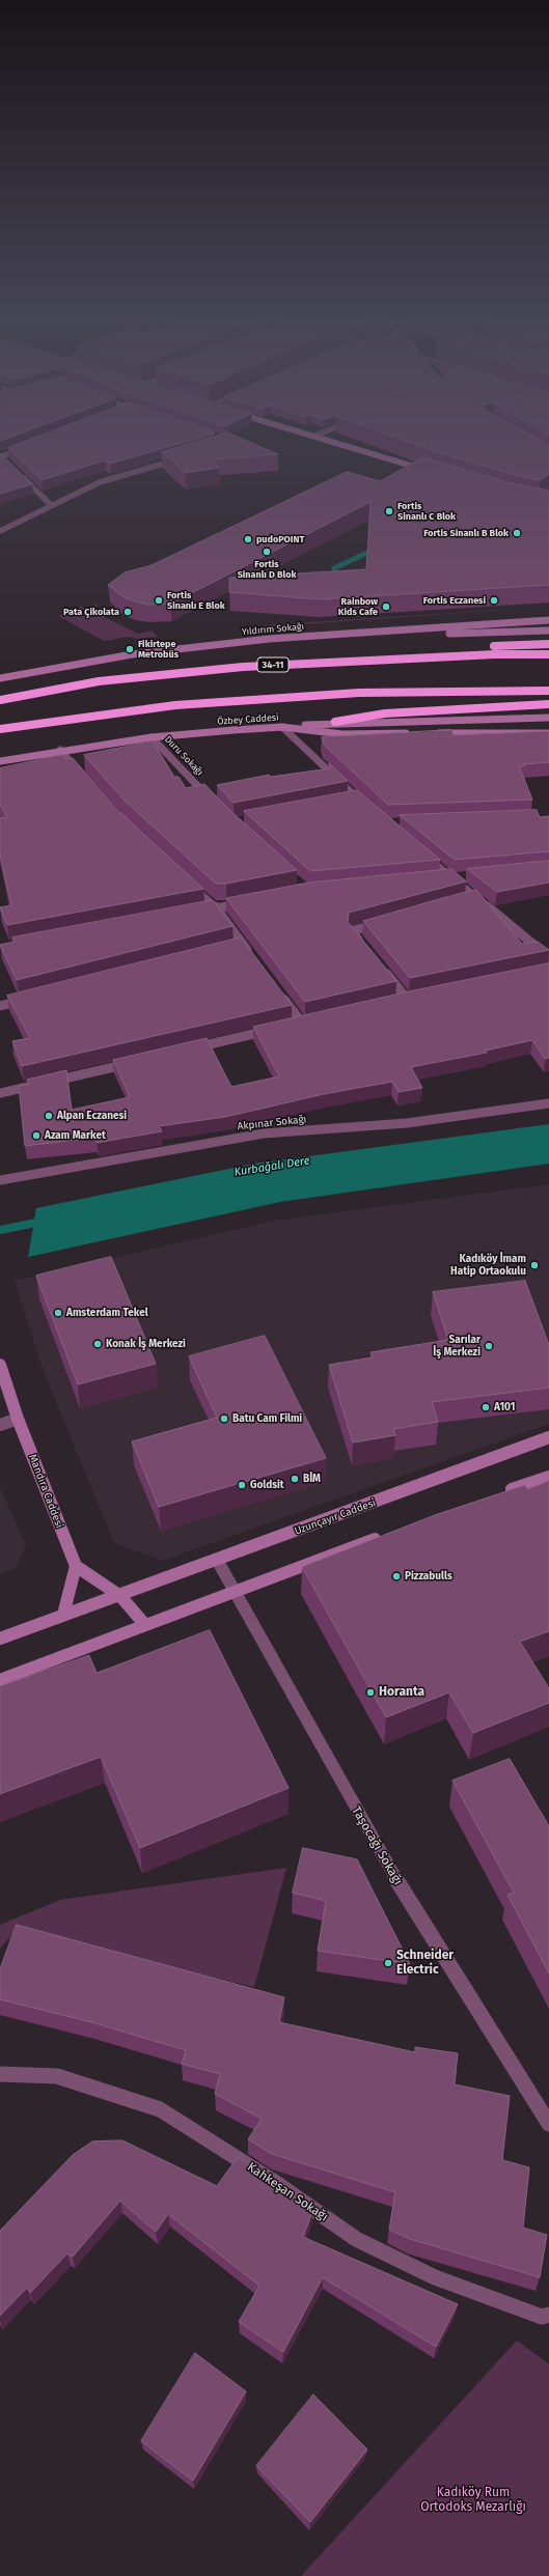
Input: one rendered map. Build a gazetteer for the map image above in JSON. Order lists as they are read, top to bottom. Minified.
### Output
{"streets":{"highway":["34-11"],"main road":["Yıldırım Sokağı","Özbey Caddesi","Mandıra Caddesi","Uzunçayır Caddesi"],"street":["Duru Sokağı","Akpınar Sokağı","Taşocağı Sokağı","Kahkeşan Sokağı"]},"crossings":[["Özbey Caddesi","Duru Sokağı"],["Uzunçayır Caddesi","Taşocağı Sokağı"]],"water":["Kurbağalı Dere"],"parks":["Kadıköy Rum Ortodoks Mezarlığı"],"places":["Fortis Sinanlı C Blok","Fortis Sinanlı B Blok","pudoPOINT","Fortis Sinanlı D Blok","Fortis Sinanlı E Blok","Fortis Eczanesi","Rainbow Kids Cafe","Pata Çikolata","Fikirtepe Metrobüs","Alpan Eczanesi","Azam Market","Kadıköy İmam Hatip Ortaokulu","Amsterdam Tekel","Konak İş Merkezi","Sarılar İş Merkezi","A101","Batu Cam Filmi","BİM","Goldsit","Pizzabulls","Horanta","Schneider Electric"]}
